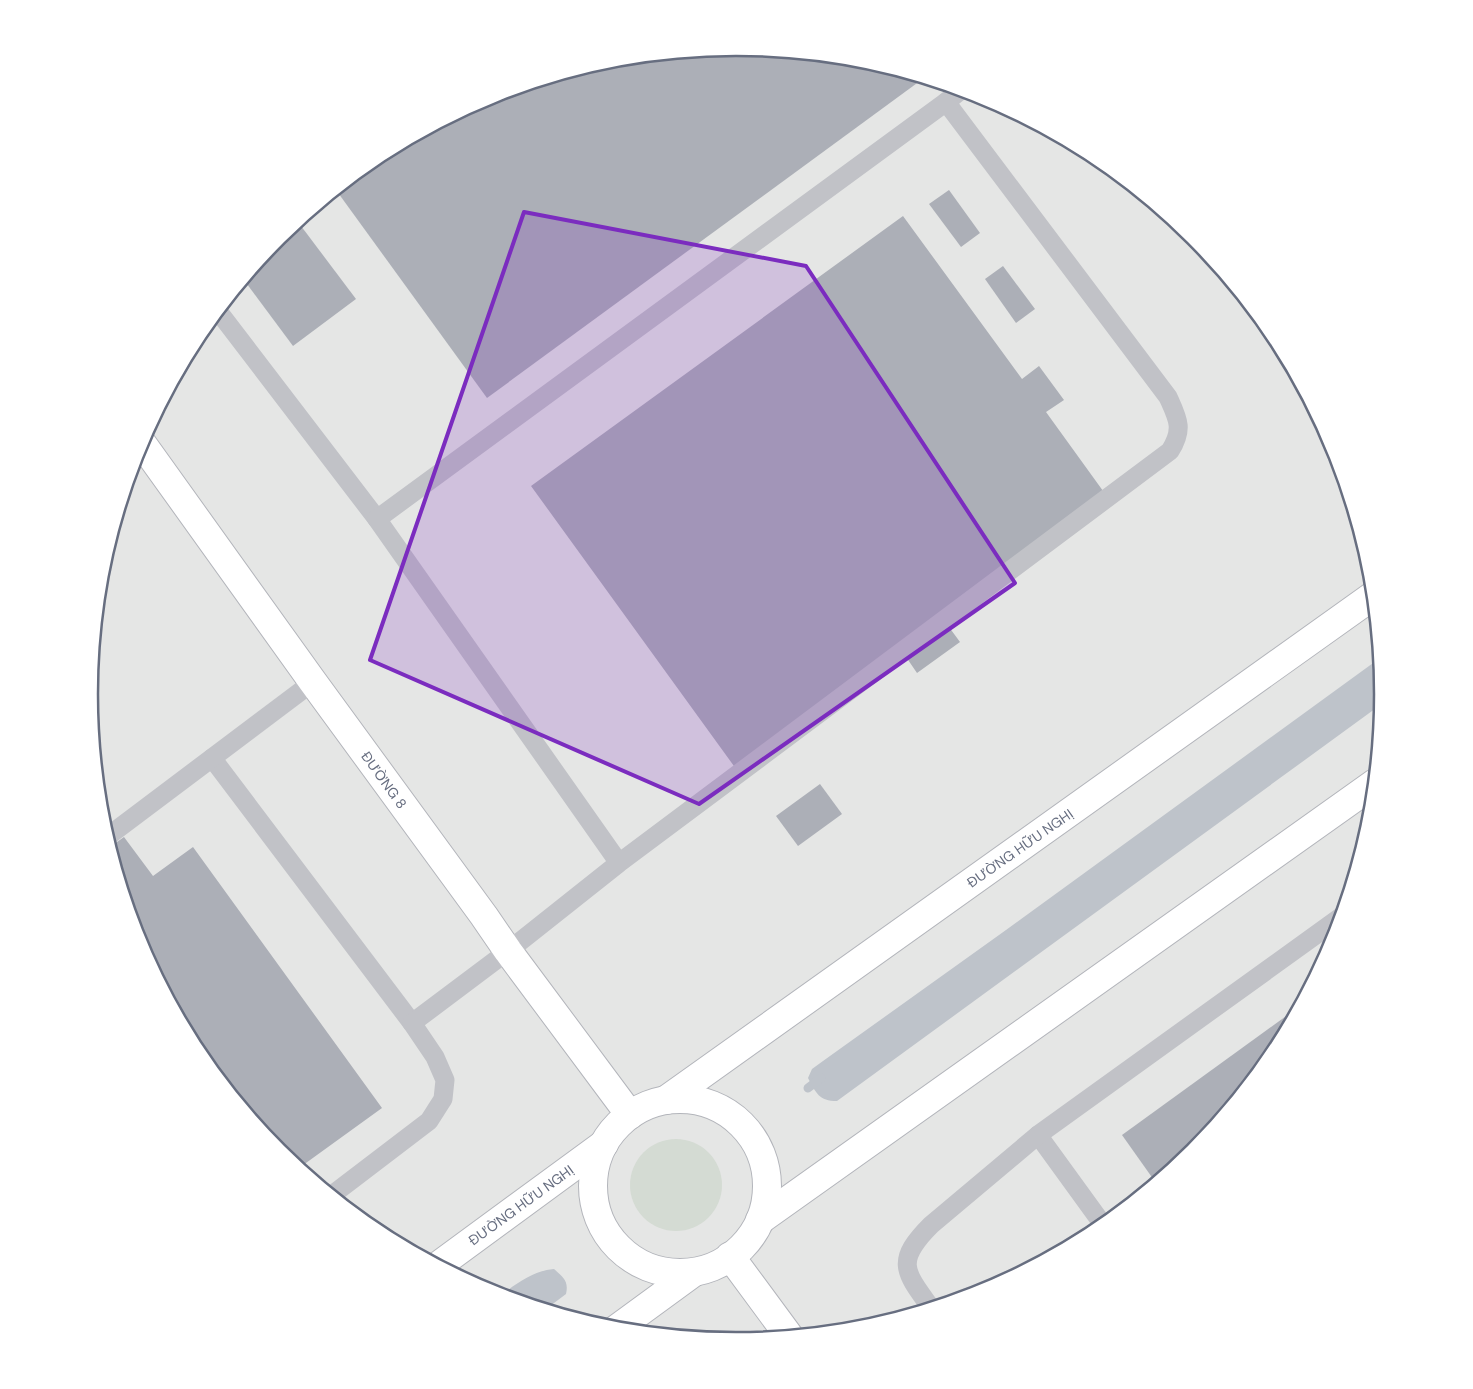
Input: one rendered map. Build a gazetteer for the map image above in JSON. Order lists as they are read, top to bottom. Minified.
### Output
{"streets":{"main road":["ĐƯỜNG 8","ĐƯỜNG HỮU NGHỊ"]},"crossings":[["ĐƯỜNG 8","ĐƯỜNG HỮU NGHỊ"]]}
